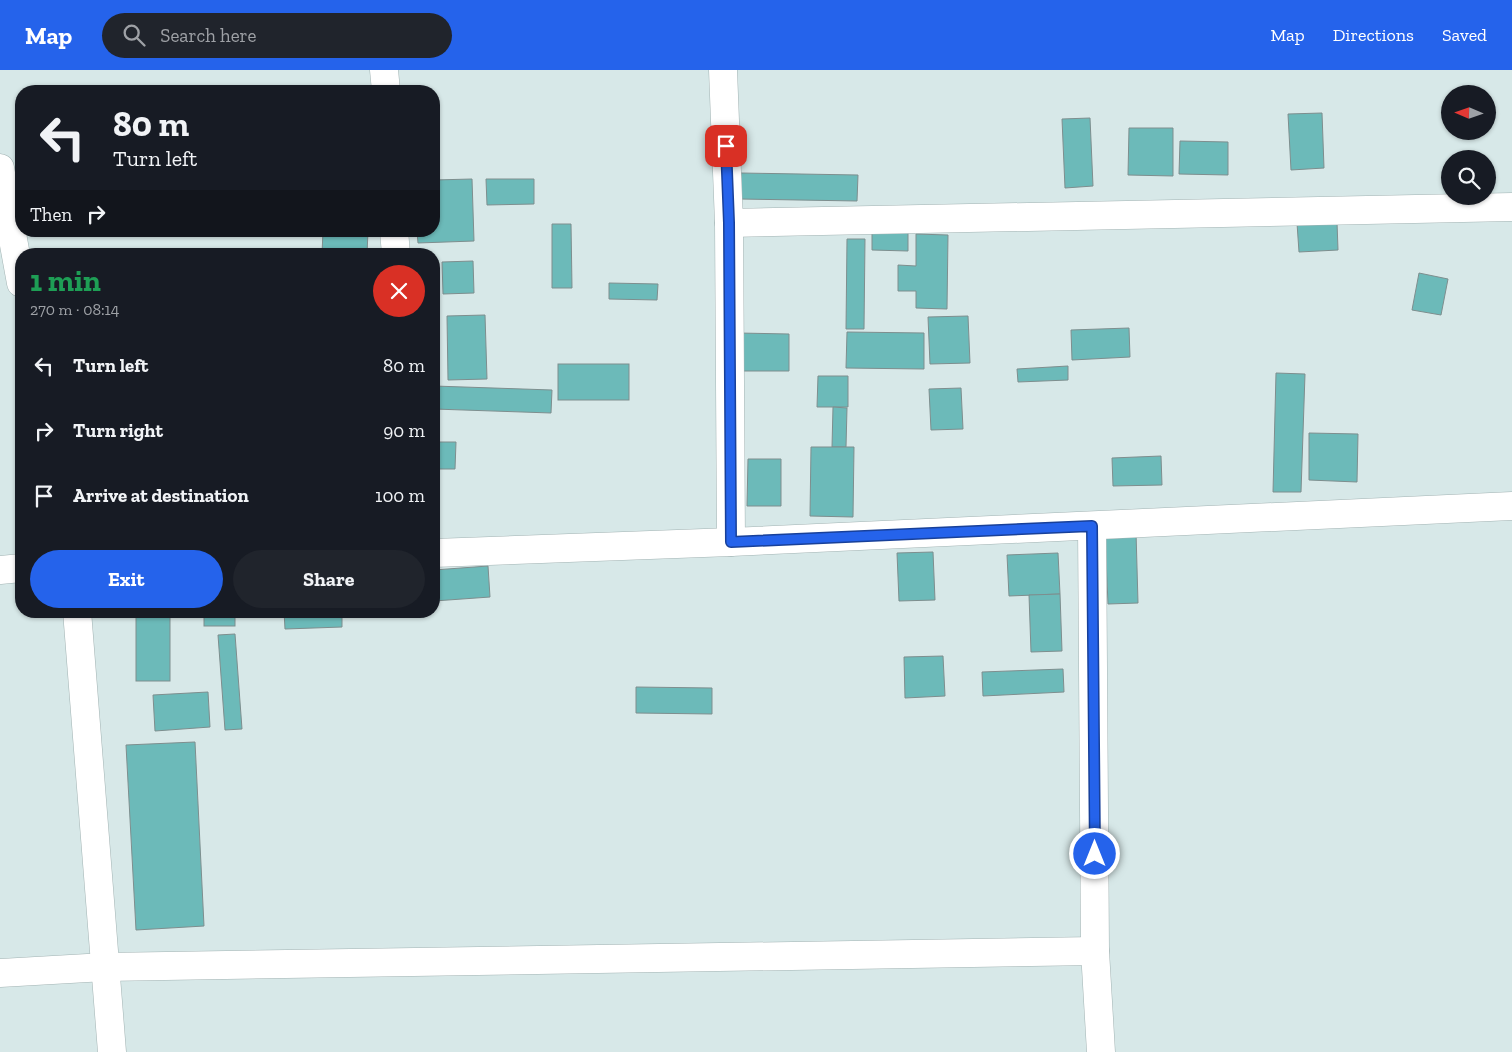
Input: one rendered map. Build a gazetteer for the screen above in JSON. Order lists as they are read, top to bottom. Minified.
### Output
{"north":"left","page":{"header":"Map","search":"Search here","nav":["Map","Directions","Saved"],"turn":["80 m","Turn left"],"then":"Then","heading":["1 min","270 m · 08:14"],"list":[{"name":"Turn left","value":"80 m"},{"name":"Turn right","value":"90 m"},{"name":"Arrive at destination","value":"100 m"}],"buttons":["Exit","Share"]}}
